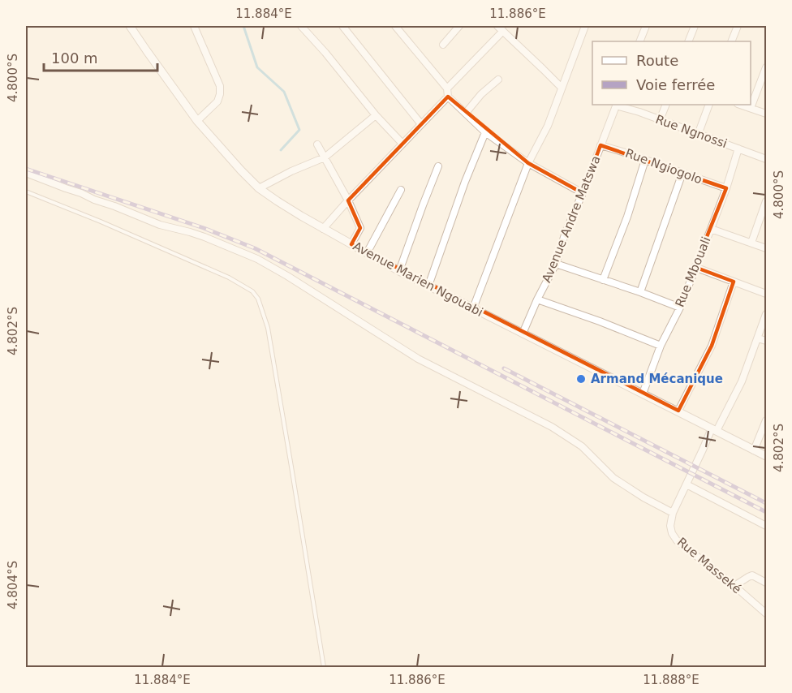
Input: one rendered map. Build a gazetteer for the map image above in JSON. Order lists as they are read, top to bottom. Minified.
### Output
{"streets":{"street":["Rue Ngnossi","Rue Ngiogolo","Avenue Andre Matswa","Rue Mbouali","Avenue Marien Ngouabi","Rue Masseké"]},"crossings":[["Rue Ngnossi","Avenue Andre Matswa"],["Rue Ngnossi","Rue Mbouali"],["Rue Ngiogolo","Avenue Andre Matswa"],["Rue Ngiogolo","Rue Mbouali"],["Avenue Andre Matswa","Avenue Marien Ngouabi"],["Rue Mbouali","Avenue Marien Ngouabi"],["Avenue Marien Ngouabi","Rue Masseké"]],"places":["Armand Mécanique"],"legend":["Route","Voie ferrée"],"scale_bar":"100 m","coordinates":["11.884°E","11.886°E","4.800°S","4.802°S","4.804°S","11.888°E"]}
